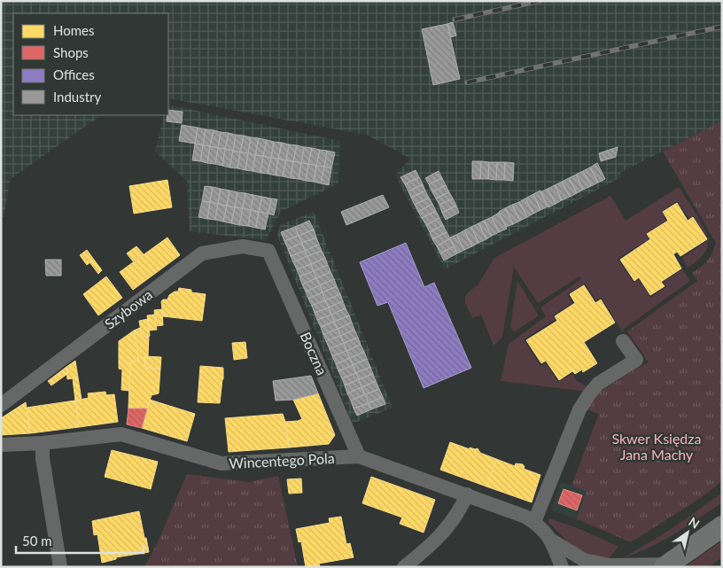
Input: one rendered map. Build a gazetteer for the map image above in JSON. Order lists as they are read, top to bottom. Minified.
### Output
{"streets":{"street":["Szybowa","Boczna","Wincentego Pola"]},"crossings":[["Szybowa","Boczna"],["Boczna","Wincentego Pola"]],"parks":["Skwer Księdza Jana Machy"],"legend":["Homes","Shops","Offices","Industry"],"scale_bar":"50 m","north":"top right"}
